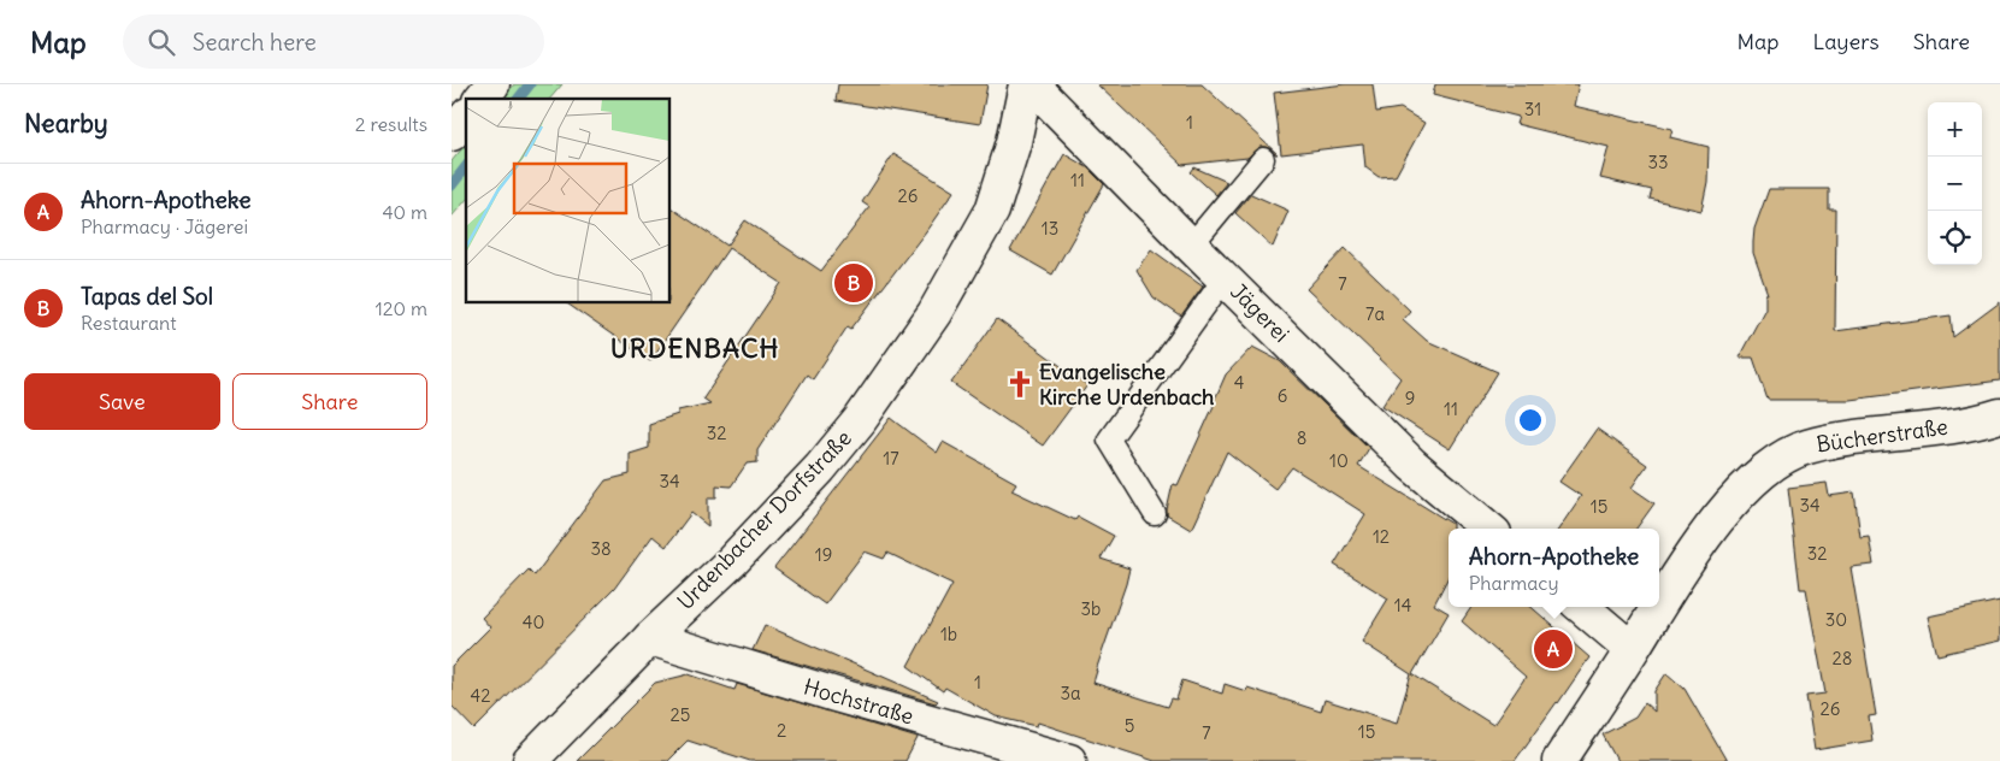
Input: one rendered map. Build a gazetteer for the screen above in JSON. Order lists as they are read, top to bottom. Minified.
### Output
{"streets":{"street":["Jägerei","Bücherstraße","Urdenbacher Dorfstraße","Hochstraße"]},"crossings":[["Urdenbacher Dorfstraße","Hochstraße"]],"districts":["URDENBACH"],"places":{"church":["Evangelische Kirche Urdenbach"]},"house_numbers":["31","1","33","11","26","13","7","7a","4","6","9","11","32","8","17","10","34","34","15","12","38","32","19","14","3b","30","40","1b","28","1","3a","42","26","25","5","2","15","7"],"page":{"header":"Map","search":"Search here","nav":["Map","Layers","Share"],"heading":["Nearby","2 results"],"map_buttons":["+","−"],"list":[{"mark":"A","name":"Ahorn-Apotheke","note":"Pharmacy · Jägerei","value":"40 m"},{"mark":"B","name":"Tapas del Sol","note":"Restaurant","value":"120 m"}],"pins":["B","A"],"buttons":["Save","Share"],"popup":["Ahorn-Apotheke","Pharmacy"]}}
